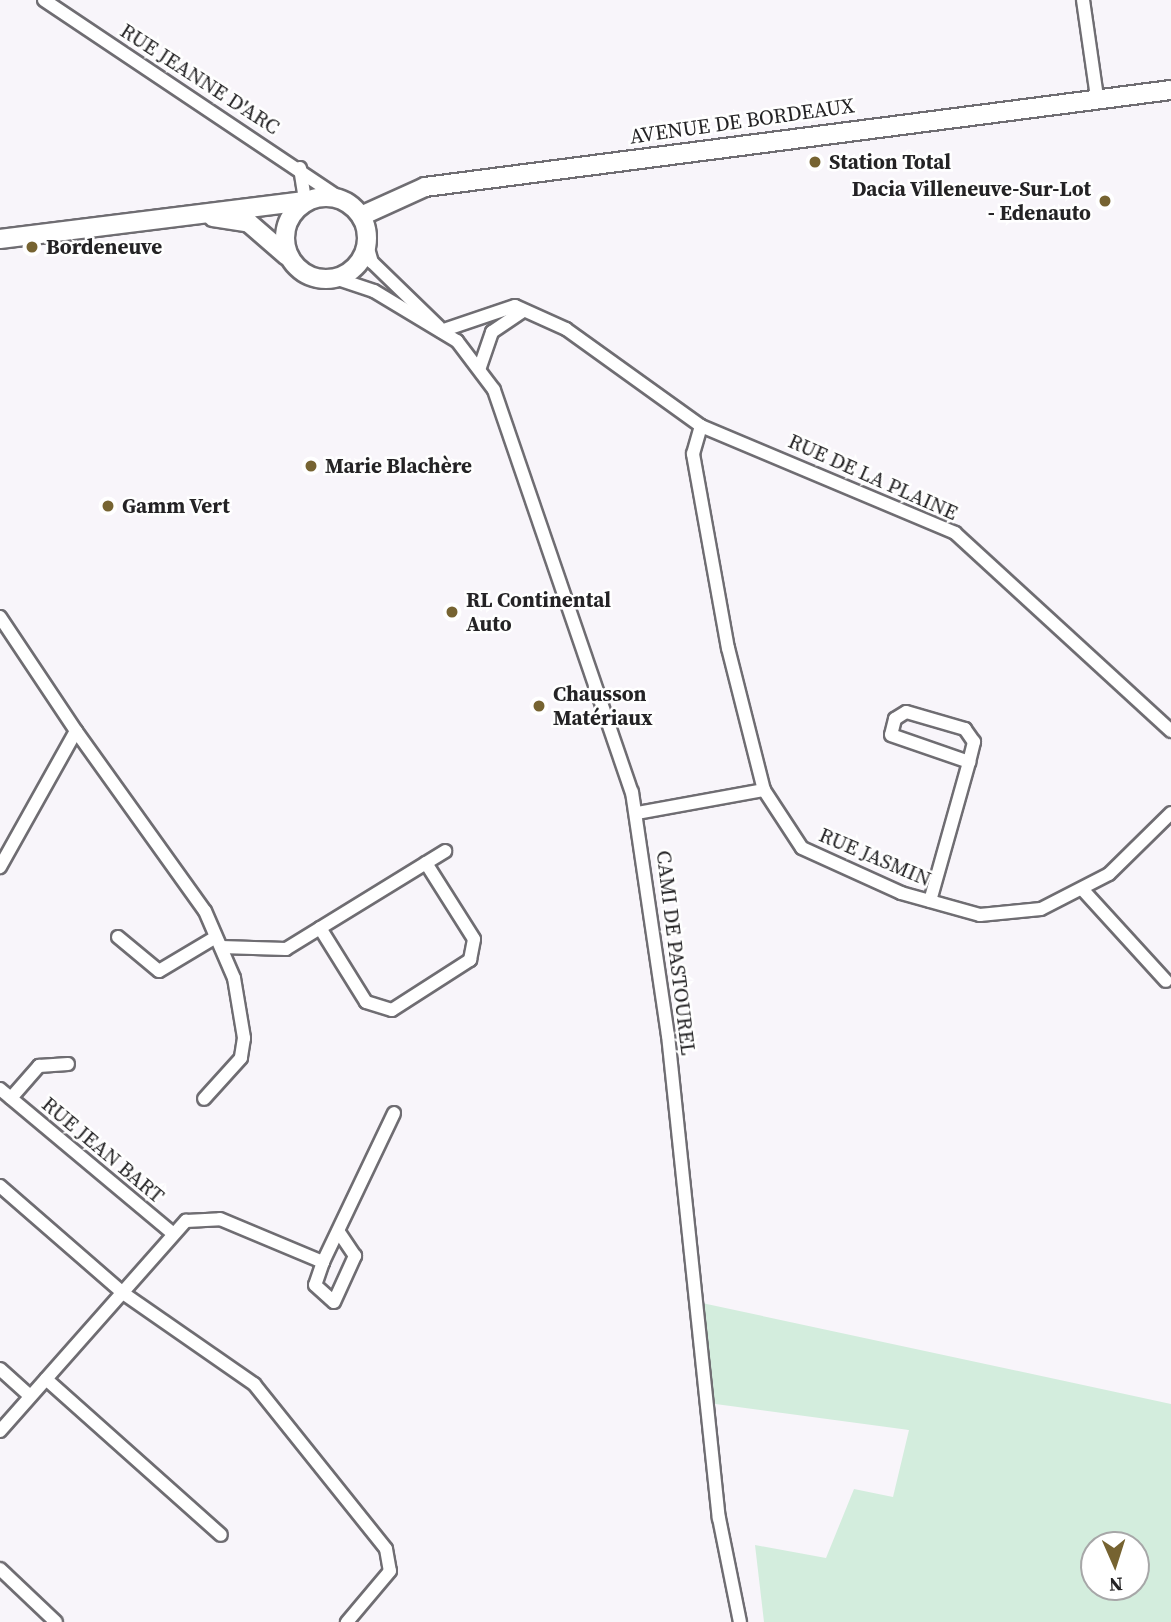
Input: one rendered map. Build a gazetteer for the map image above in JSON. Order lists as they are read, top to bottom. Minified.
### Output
{"streets":{"main road":["AVENUE DE BORDEAUX"],"street":["RUE JEANNE D'ARC","RUE DE LA PLAINE","RUE JASMIN","CAMI DE PASTOUREL","RUE JEAN BART"]},"crossings":[["RUE JEANNE D'ARC","AVENUE DE BORDEAUX"],["RUE JEANNE D'ARC","CAMI DE PASTOUREL"],["AVENUE DE BORDEAUX","CAMI DE PASTOUREL"],["RUE DE LA PLAINE","RUE JASMIN"],["RUE DE LA PLAINE","CAMI DE PASTOUREL"]],"places":["Station Total","Dacia Villeneuve-Sur-Lot - Edenauto","Bordeneuve","Marie Blachère","Gamm Vert","RL Continental Auto","Chausson Matériaux"],"north":"bottom"}
